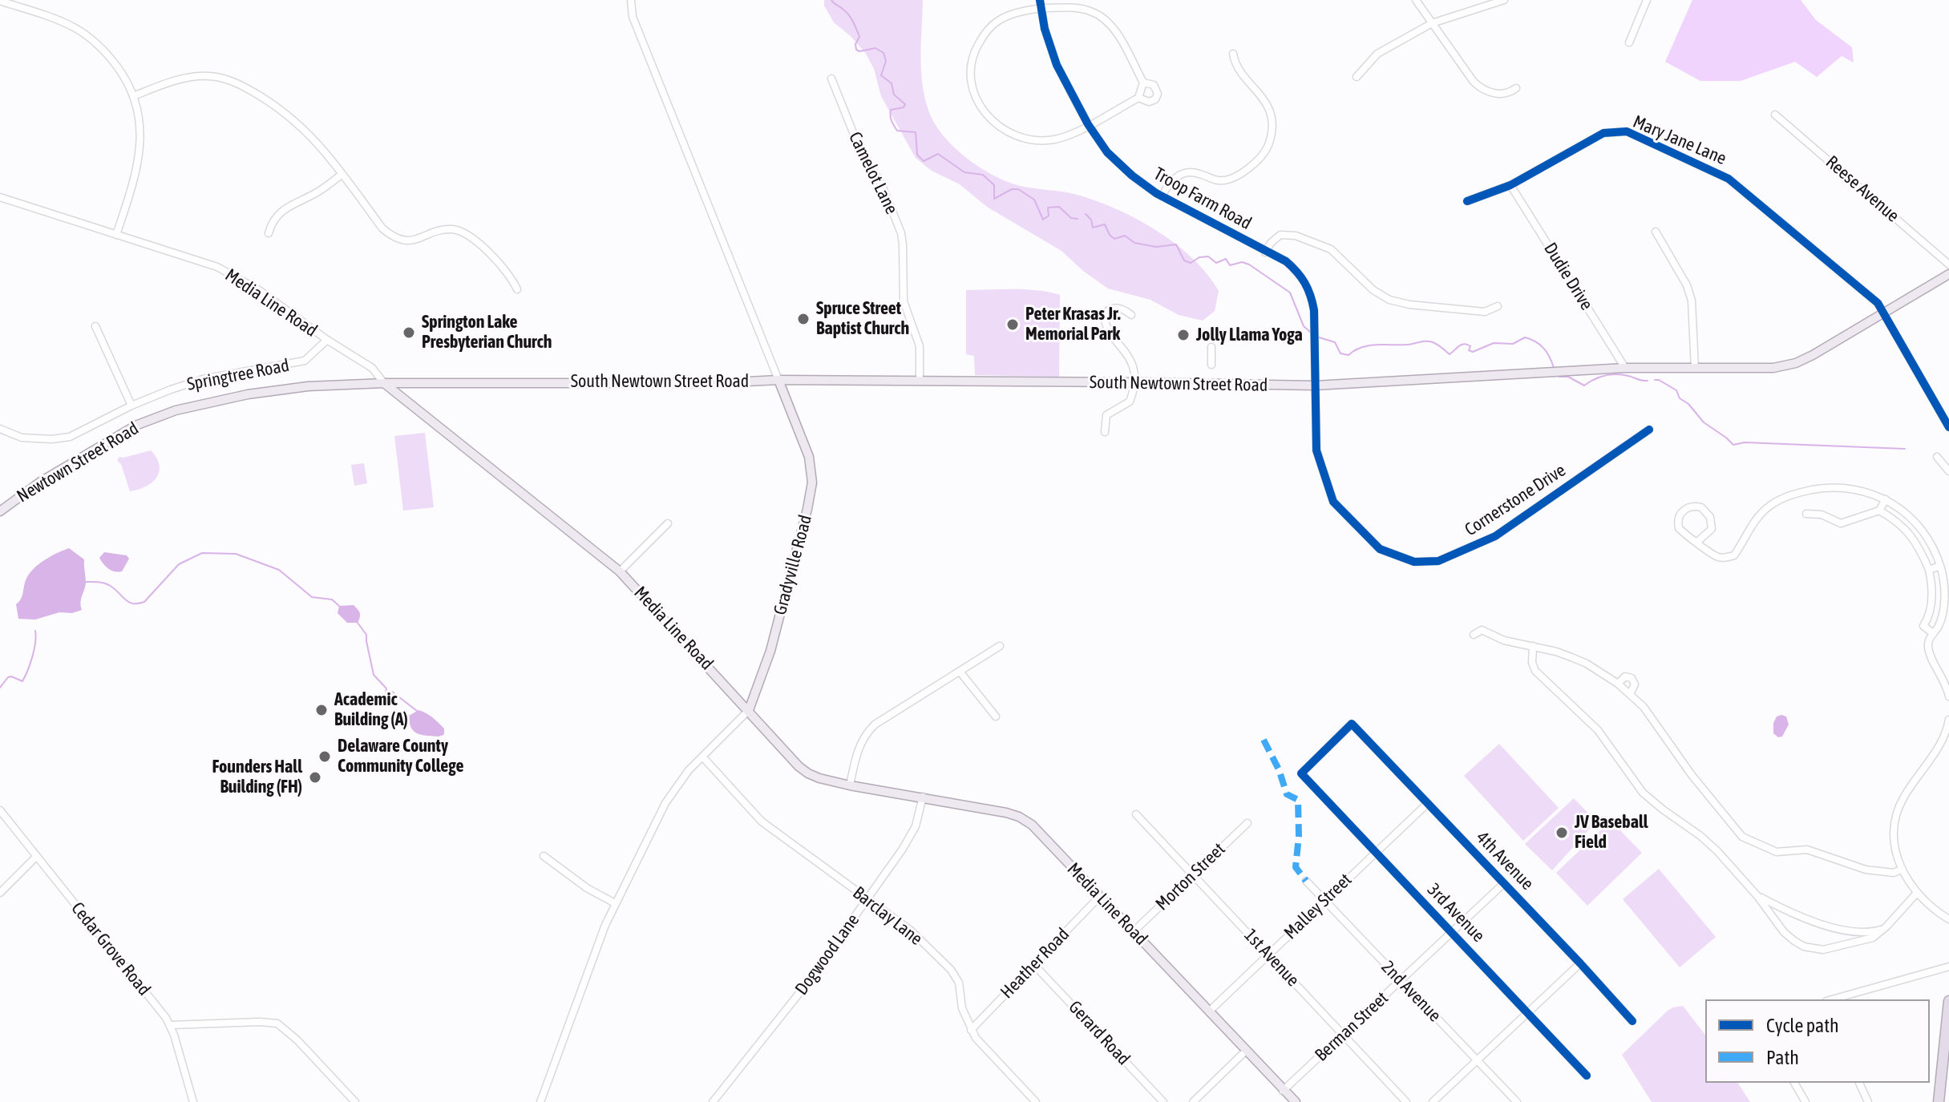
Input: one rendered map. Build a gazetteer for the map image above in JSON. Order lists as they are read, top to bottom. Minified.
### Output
{"streets":{"main road":["Media Line Road","South Newtown Street Road","Newtown Street Road","Gradyville Road"],"street":["Mary Jane Lane","Camelot Lane","Reese Avenue","Troop Farm Road","Dudie Drive","Springtree Road","Cornerstone Drive","4th Avenue","Morton Street","Malley Street","3rd Avenue","Barclay Lane","Cedar Grove Road","Dogwood Lane","1st Avenue","Heather Road","2nd Avenue","Berman Street","Gerard Road"]},"crossings":[["Mary Jane Lane","Dudie Drive"],["Mary Jane Lane","South Newtown Street Road"],["Camelot Lane","South Newtown Street Road"],["Troop Farm Road","South Newtown Street Road"],["Troop Farm Road","Cornerstone Drive"],["Dudie Drive","South Newtown Street Road"],["Media Line Road","Springtree Road"],["Media Line Road","South Newtown Street Road"],["Media Line Road","Newtown Street Road"],["Media Line Road","Gradyville Road"],["Media Line Road","Morton Street"],["Media Line Road","Malley Street"],["Media Line Road","Dogwood Lane"],["Media Line Road","Heather Road"],["Media Line Road","Berman Street"],["South Newtown Street Road","Newtown Street Road"],["South Newtown Street Road","Cornerstone Drive"],["South Newtown Street Road","Gradyville Road"],["Gradyville Road","Barclay Lane"],["4th Avenue","Malley Street"],["4th Avenue","3rd Avenue"],["4th Avenue","Berman Street"],["Morton Street","1st Avenue"],["Malley Street","3rd Avenue"],["Malley Street","1st Avenue"],["Malley Street","2nd Avenue"],["3rd Avenue","Berman Street"],["Barclay Lane","Dogwood Lane"],["Barclay Lane","Heather Road"],["1st Avenue","Berman Street"],["Heather Road","Gerard Road"],["2nd Avenue","Berman Street"]],"places":["Spruce Street Baptist Church","Peter Krasas Jr. Memorial Park","Springton Lake Presbyterian Church","Jolly Llama Yoga","Academic Building (A)","Delaware County Community College","Founders Hall Building (FH)","JV Baseball Field"],"legend":["Cycle path","Path"]}
